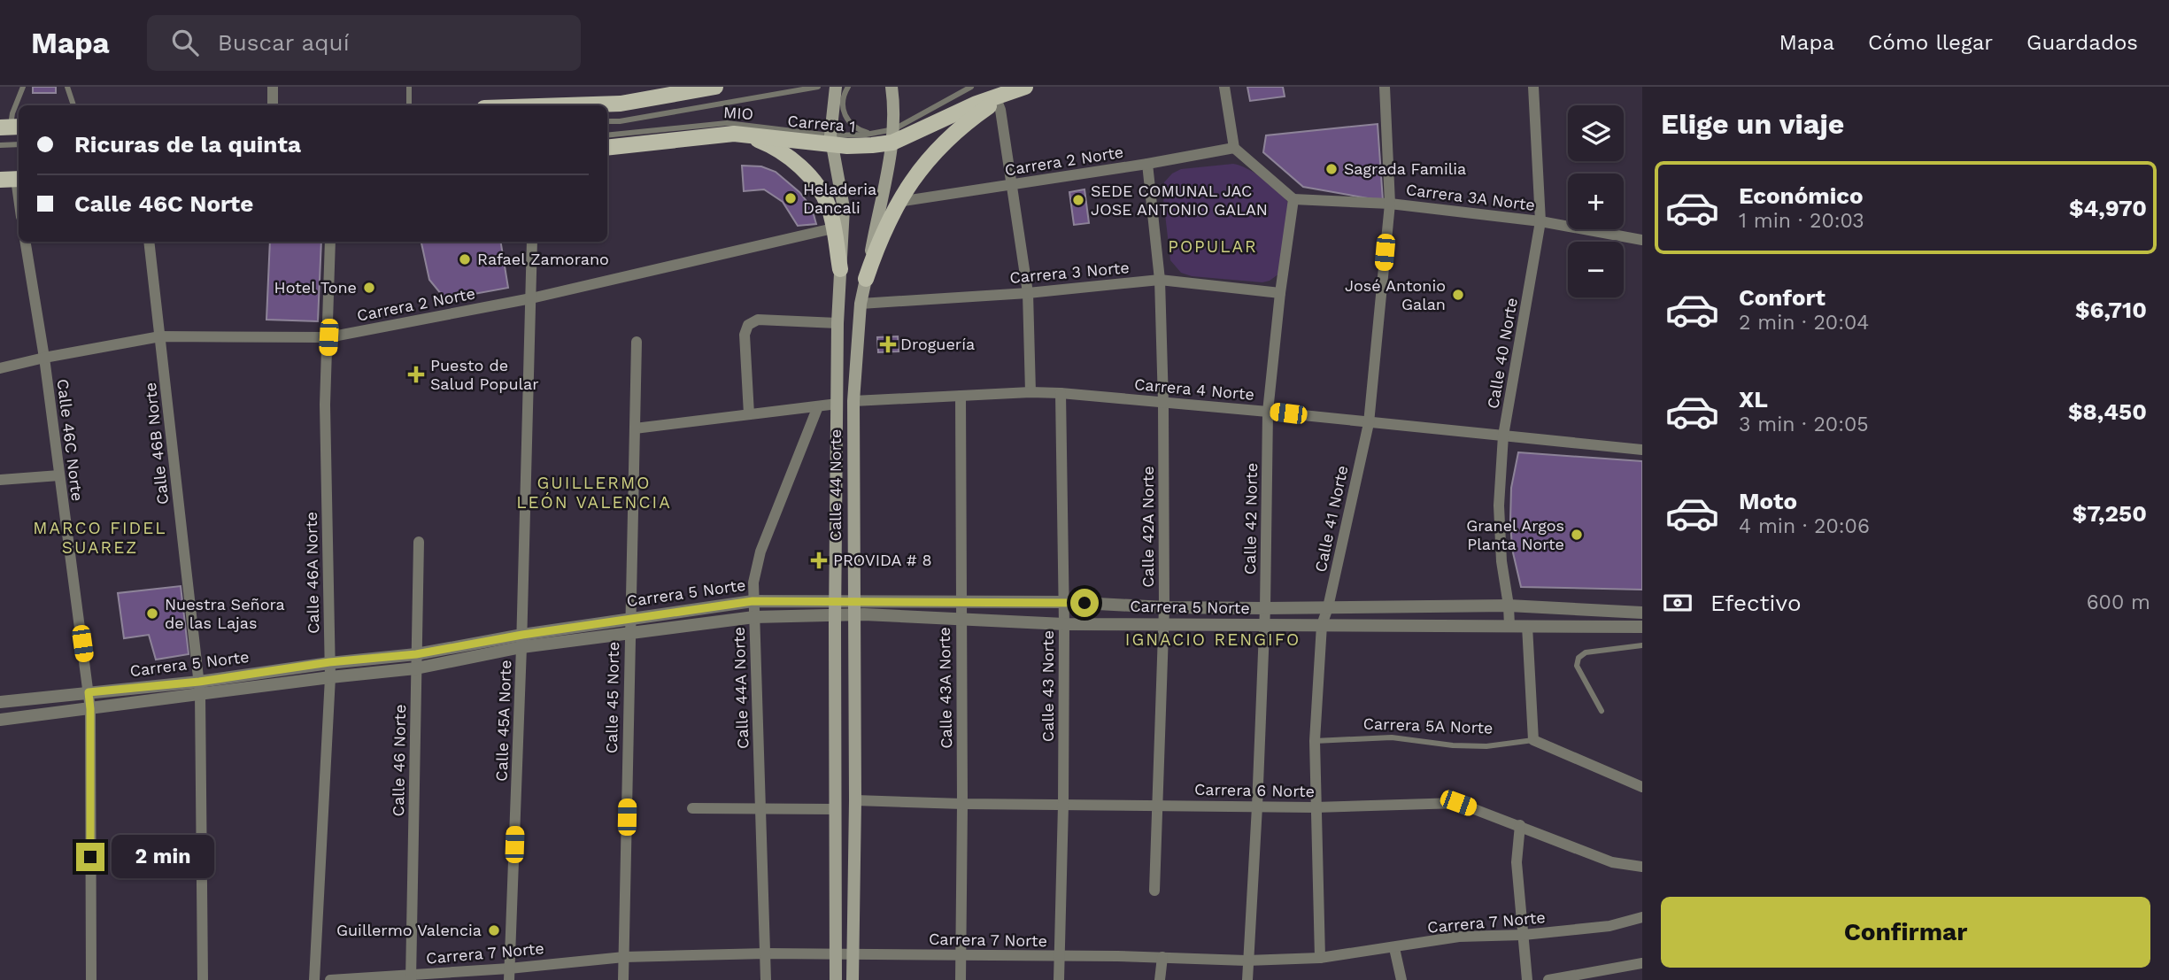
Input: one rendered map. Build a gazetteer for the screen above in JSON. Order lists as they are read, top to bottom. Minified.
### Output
{"streets":{"main road":["Carrera 1","Calle 44 Norte"],"street":["Carrera 2 Norte","Carrera 3A Norte","Carrera 3 Norte","Calle 40 Norte","Carrera 4 Norte","Calle 46C Norte","Calle 46B Norte","Calle 42 Norte","Calle 41 Norte","Calle 42A Norte","Calle 46A Norte","Carrera 5 Norte","Calle 43 Norte","Calle 44A Norte","Calle 43A Norte","Calle 45 Norte","Calle 45A Norte","Calle 46 Norte","Carrera 6 Norte","Carrera 7 Norte"],"lane":["MIO","Carrera 5A Norte"]},"crossings":[["MIO","Carrera 1"],["MIO","Calle 44 Norte"],["Carrera 1","Calle 44 Norte"],["Carrera 2 Norte","Calle 46C Norte"],["Carrera 2 Norte","Calle 46B Norte"],["Carrera 2 Norte","Calle 42A Norte"],["Carrera 2 Norte","Calle 46A Norte"],["Carrera 2 Norte","Calle 45A Norte"],["Carrera 3A Norte","Calle 40 Norte"],["Carrera 3A Norte","Calle 42 Norte"],["Carrera 3A Norte","Calle 41 Norte"],["Carrera 3 Norte","Calle 44 Norte"],["Carrera 3 Norte","Calle 42 Norte"],["Carrera 3 Norte","Calle 42A Norte"],["Calle 40 Norte","Carrera 4 Norte"],["Calle 40 Norte","Carrera 5 Norte"],["Carrera 4 Norte","Calle 44 Norte"],["Carrera 4 Norte","Calle 42 Norte"],["Carrera 4 Norte","Calle 41 Norte"],["Carrera 4 Norte","Calle 42A Norte"],["Carrera 4 Norte","Calle 43 Norte"],["Carrera 4 Norte","Calle 43A Norte"],["Calle 46C Norte","Carrera 5 Norte"],["Calle 46B Norte","Carrera 5 Norte"],["Calle 44 Norte","Carrera 5 Norte"],["Calle 44 Norte","Carrera 6 Norte"],["Calle 44 Norte","Carrera 7 Norte"],["Calle 42 Norte","Carrera 5 Norte"],["Calle 42 Norte","Carrera 6 Norte"],["Calle 42 Norte","Carrera 7 Norte"],["Calle 41 Norte","Carrera 5 Norte"],["Calle 41 Norte","Carrera 5A Norte"],["Calle 41 Norte","Carrera 6 Norte"],["Calle 41 Norte","Carrera 7 Norte"],["Calle 42A Norte","Carrera 5 Norte"],["Calle 42A Norte","Carrera 6 Norte"],["Calle 46A Norte","Carrera 5 Norte"],["Carrera 5 Norte","Calle 43 Norte"],["Carrera 5 Norte","Calle 44A Norte"],["Carrera 5 Norte","Calle 43A Norte"],["Carrera 5 Norte","Calle 45 Norte"],["Carrera 5 Norte","Calle 45A Norte"],["Carrera 5 Norte","Calle 46 Norte"],["Calle 43 Norte","Carrera 6 Norte"],["Calle 43 Norte","Carrera 7 Norte"],["Calle 44A Norte","Carrera 7 Norte"],["Calle 43A Norte","Carrera 6 Norte"],["Calle 43A Norte","Carrera 7 Norte"],["Calle 45 Norte","Carrera 7 Norte"],["Calle 45A Norte","Carrera 7 Norte"],["Calle 46 Norte","Carrera 7 Norte"]],"districts":["POPULAR","GUILLERMO LEÓN VALENCIA","MARCO FIDEL SUAREZ","IGNACIO RENGIFO"],"places":{"other":["Sagrada Familia","Heladeria Dancali","SEDE COMUNAL JAC JOSE ANTONIO GALAN","Rafael Zamorano","Hotel Tone","José Antonio Galan","Granel Argos Planta Norte","Nuestra Señora de las Lajas","Guillermo Valencia"],"health":["Droguería","Puesto de Salud Popular","PROVIDA # 8"]},"page":{"header":"Mapa","search":"Buscar aquí","nav":["Mapa","Cómo llegar","Guardados"],"heading":"Elige un viaje","map_buttons":["+","−"],"banner":["Ricuras de la quinta","Calle 46C Norte"],"list":[{"name":"Económico","note":"1 min · 20:03","value":"$4,970"},{"name":"Confort","note":"2 min · 20:04","value":"$6,710"},{"name":"XL","note":"3 min · 20:05","value":"$8,450"},{"name":"Moto","note":"4 min · 20:06","value":"$7,250"}],"pay":["Efectivo","600 m"],"bubble":"2 min","buttons":"Confirmar"}}
